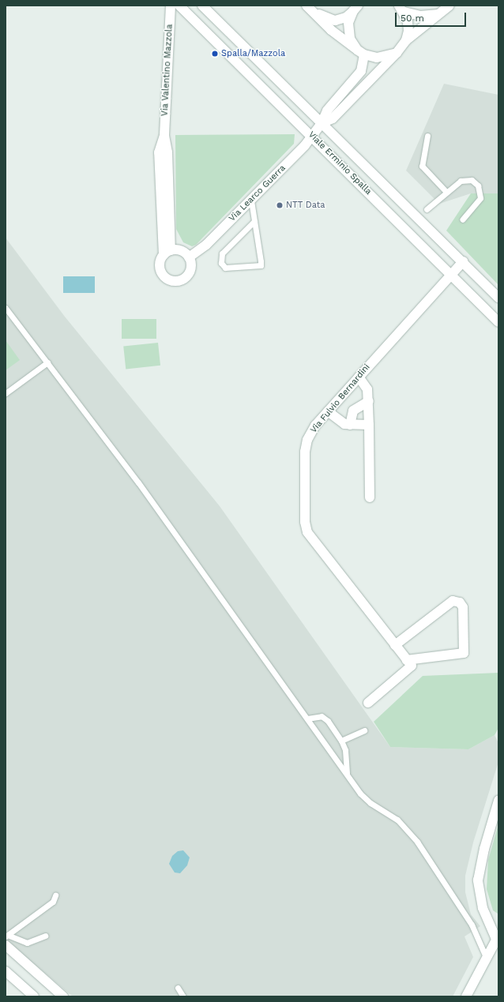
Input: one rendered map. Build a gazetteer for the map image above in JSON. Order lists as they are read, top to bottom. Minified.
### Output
{"streets":{"street":["Via Valentino Mazzola","Viale Erminio Spalla","Via Learco Guerra","Via Fulvio Bernardini"]},"crossings":[["Via Valentino Mazzola","Via Learco Guerra"],["Viale Erminio Spalla","Via Learco Guerra"],["Viale Erminio Spalla","Via Fulvio Bernardini"]],"places":["Spalla/Mazzola","NTT Data"],"scale_bar":"50 m"}
